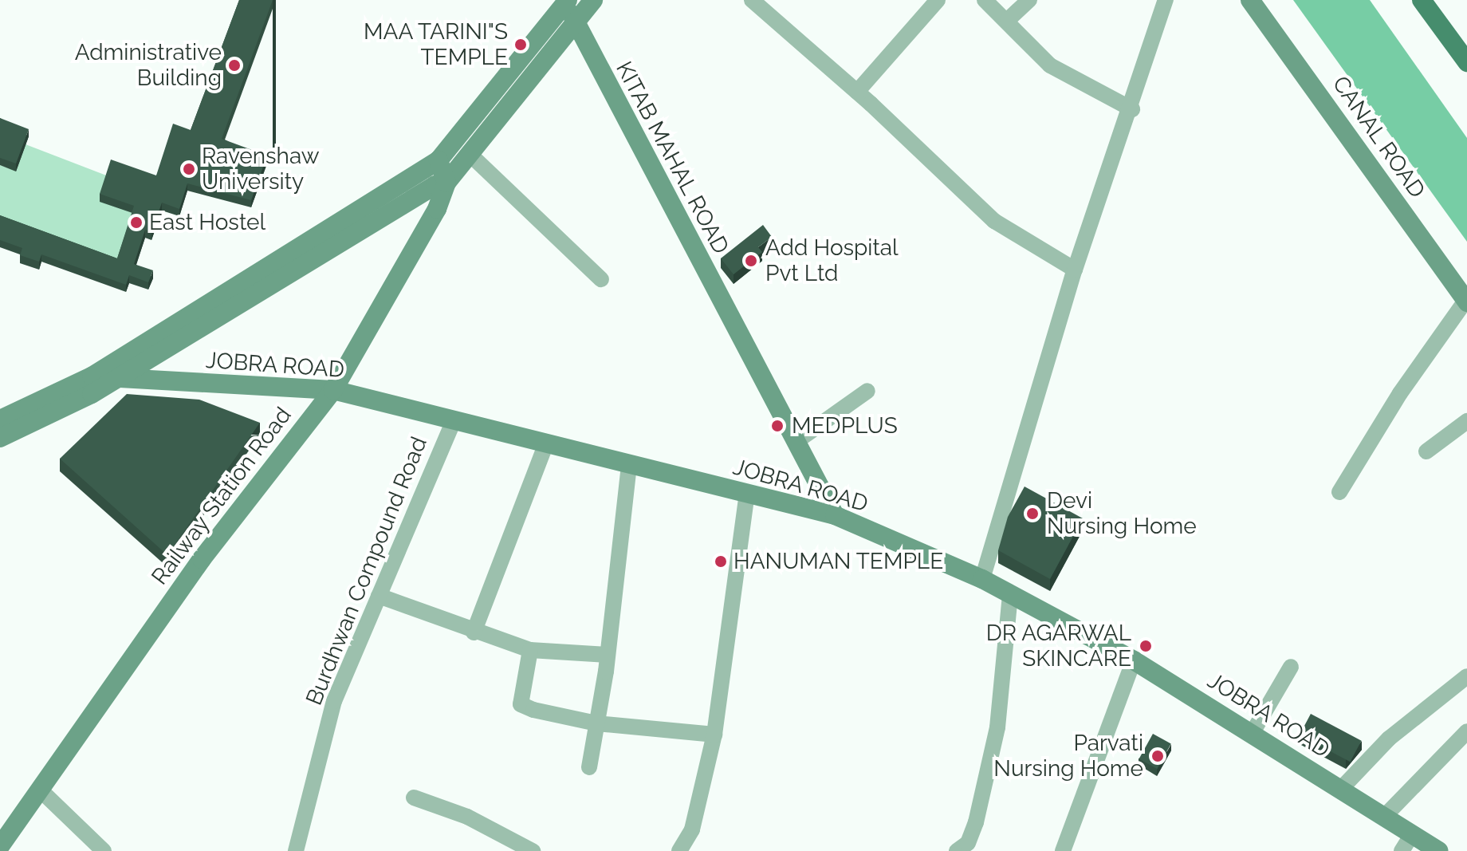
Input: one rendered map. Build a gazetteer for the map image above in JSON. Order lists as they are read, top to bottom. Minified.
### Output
{"streets":{"street":["CANAL ROAD","KITAB MAHAL ROAD","JOBRA ROAD","Railway Station Road","Burdhwan Compound Road"]},"crossings":[["KITAB MAHAL ROAD","JOBRA ROAD"],["JOBRA ROAD","Railway Station Road"],["JOBRA ROAD","Burdhwan Compound Road"]],"places":["MAA TARINI\"S TEMPLE","Administrative Building","Ravenshaw University","East Hostel","Add Hospital Pvt Ltd","MEDPLUS","Devi Nursing Home","HANUMAN TEMPLE","DR AGARWAL SKINCARE","Parvati Nursing Home"]}
